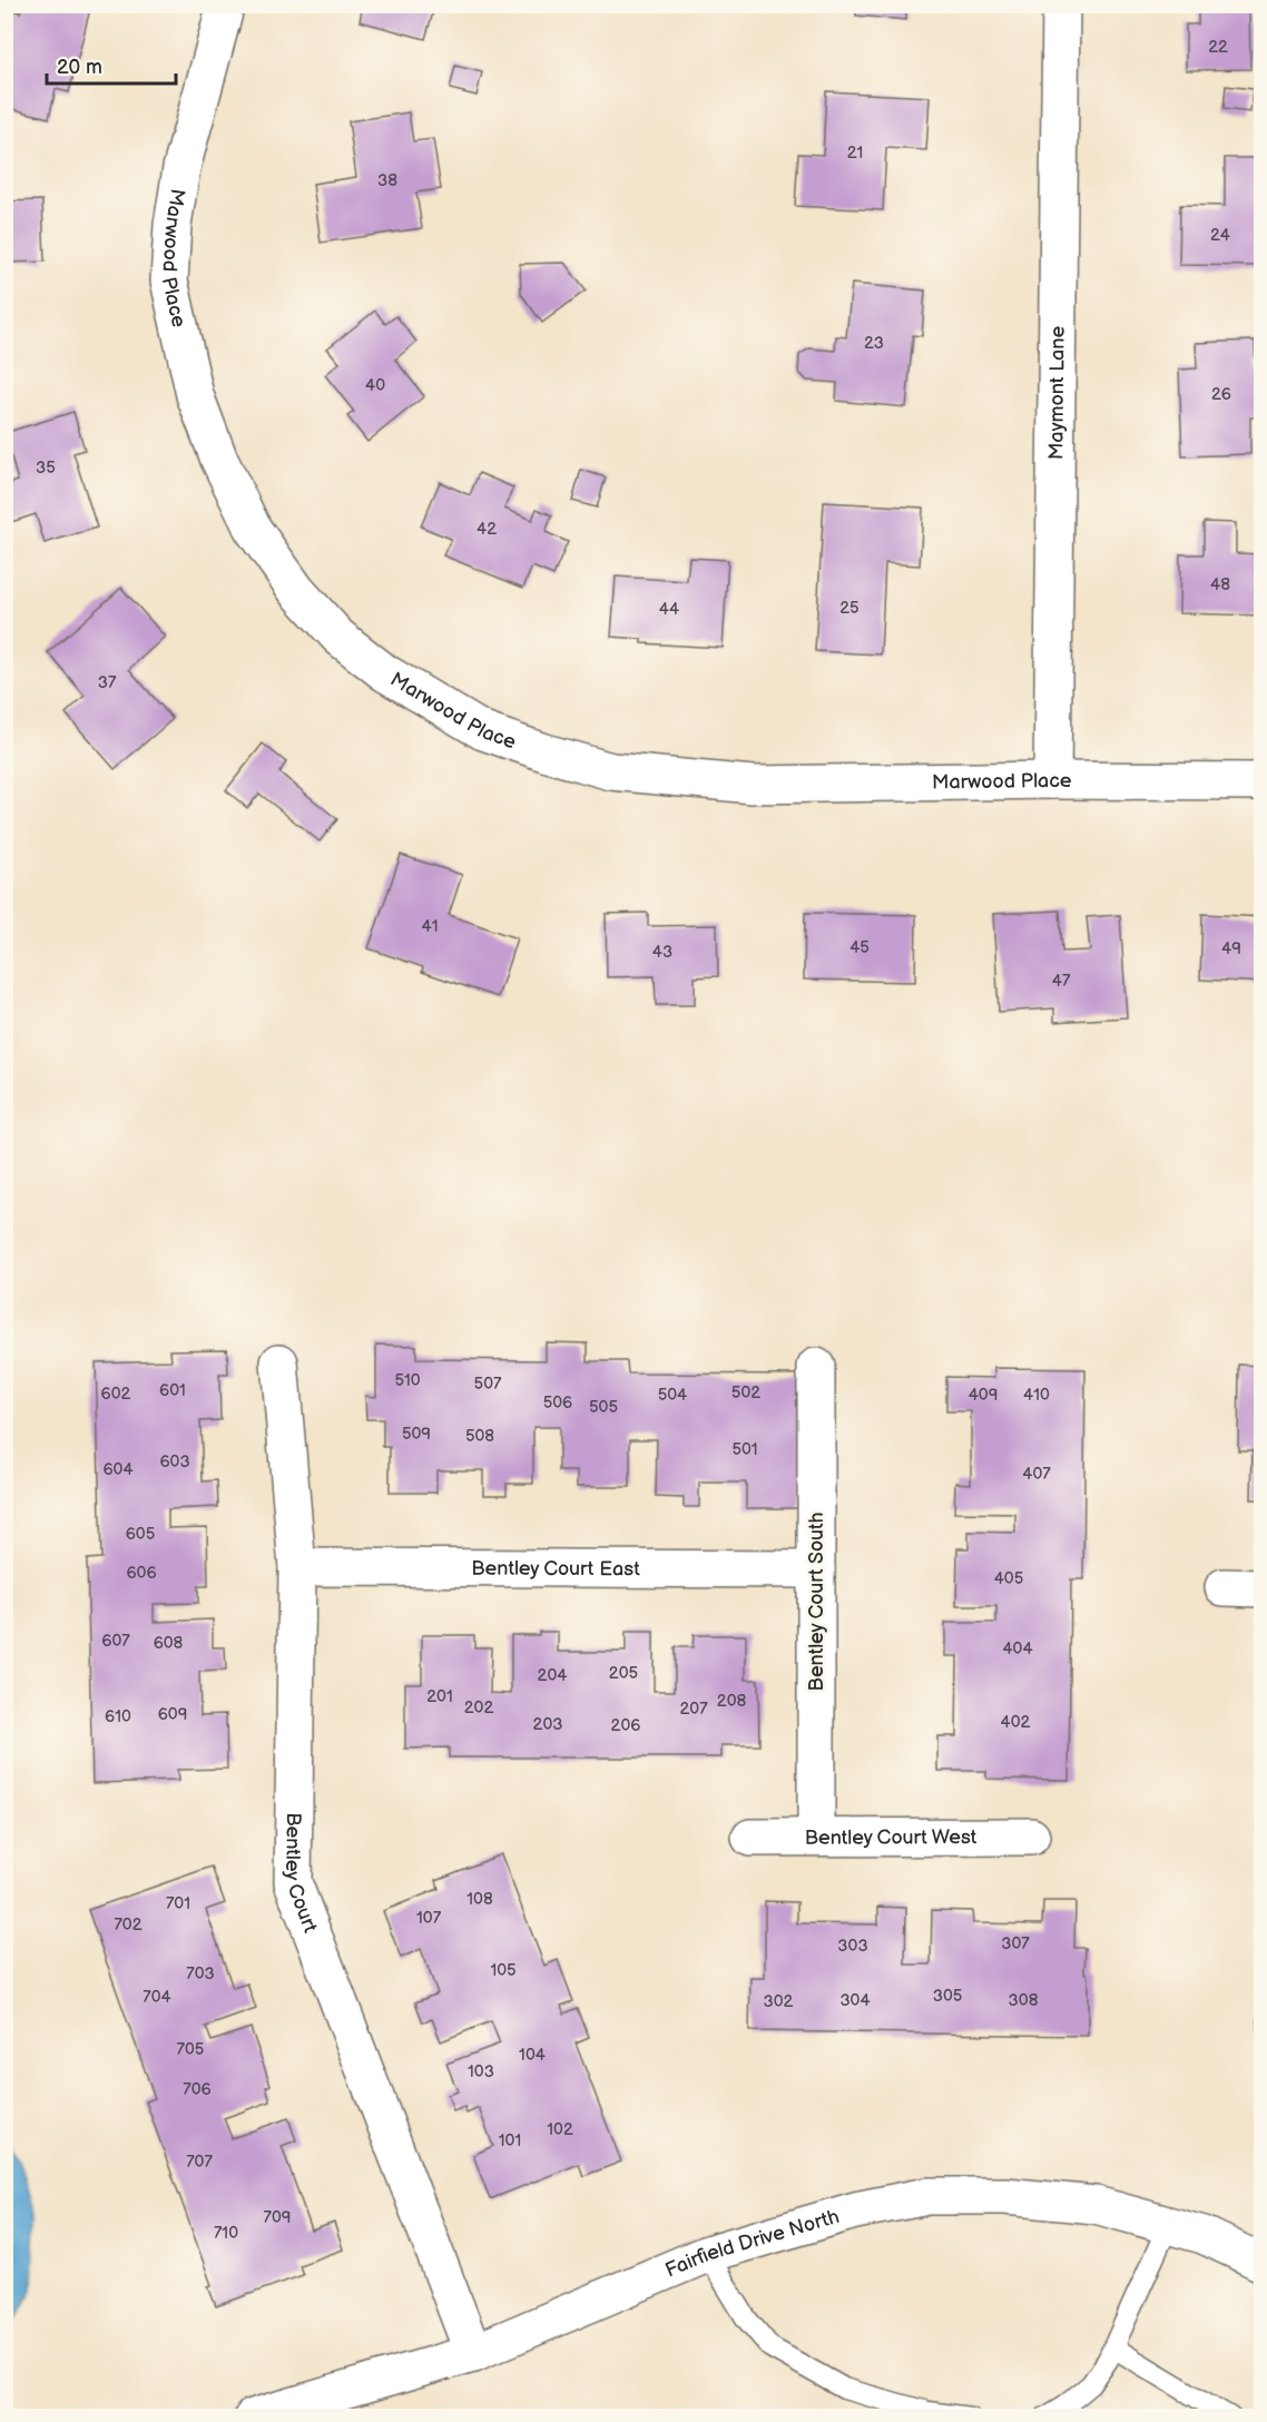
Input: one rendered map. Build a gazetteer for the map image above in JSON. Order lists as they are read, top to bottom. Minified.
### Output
{"streets":{"street":["Marwood Place","Maymont Lane","Bentley Court East","Bentley Court South","Bentley Court West","Bentley Court","Fairfield Drive North"]},"crossings":[["Marwood Place","Maymont Lane"],["Bentley Court East","Bentley Court South"],["Bentley Court East","Bentley Court"],["Bentley Court South","Bentley Court West"],["Bentley Court","Fairfield Drive North"]],"house_numbers":["22","21","38","24","23","40","26","35","42","48","25","44","37","41","45","49","43","47","510","507","601","502","602","504","409","410","506","505","509","508","501","603","604","407","605","606","405","607","608","404","205","204","201","208","202","207","609","610","402","203","206","108","701","107","702","307","303","105","703","305","704","304","308","302","705","104","103","706","102","101","707","709","710"],"scale_bar":"20 m"}
